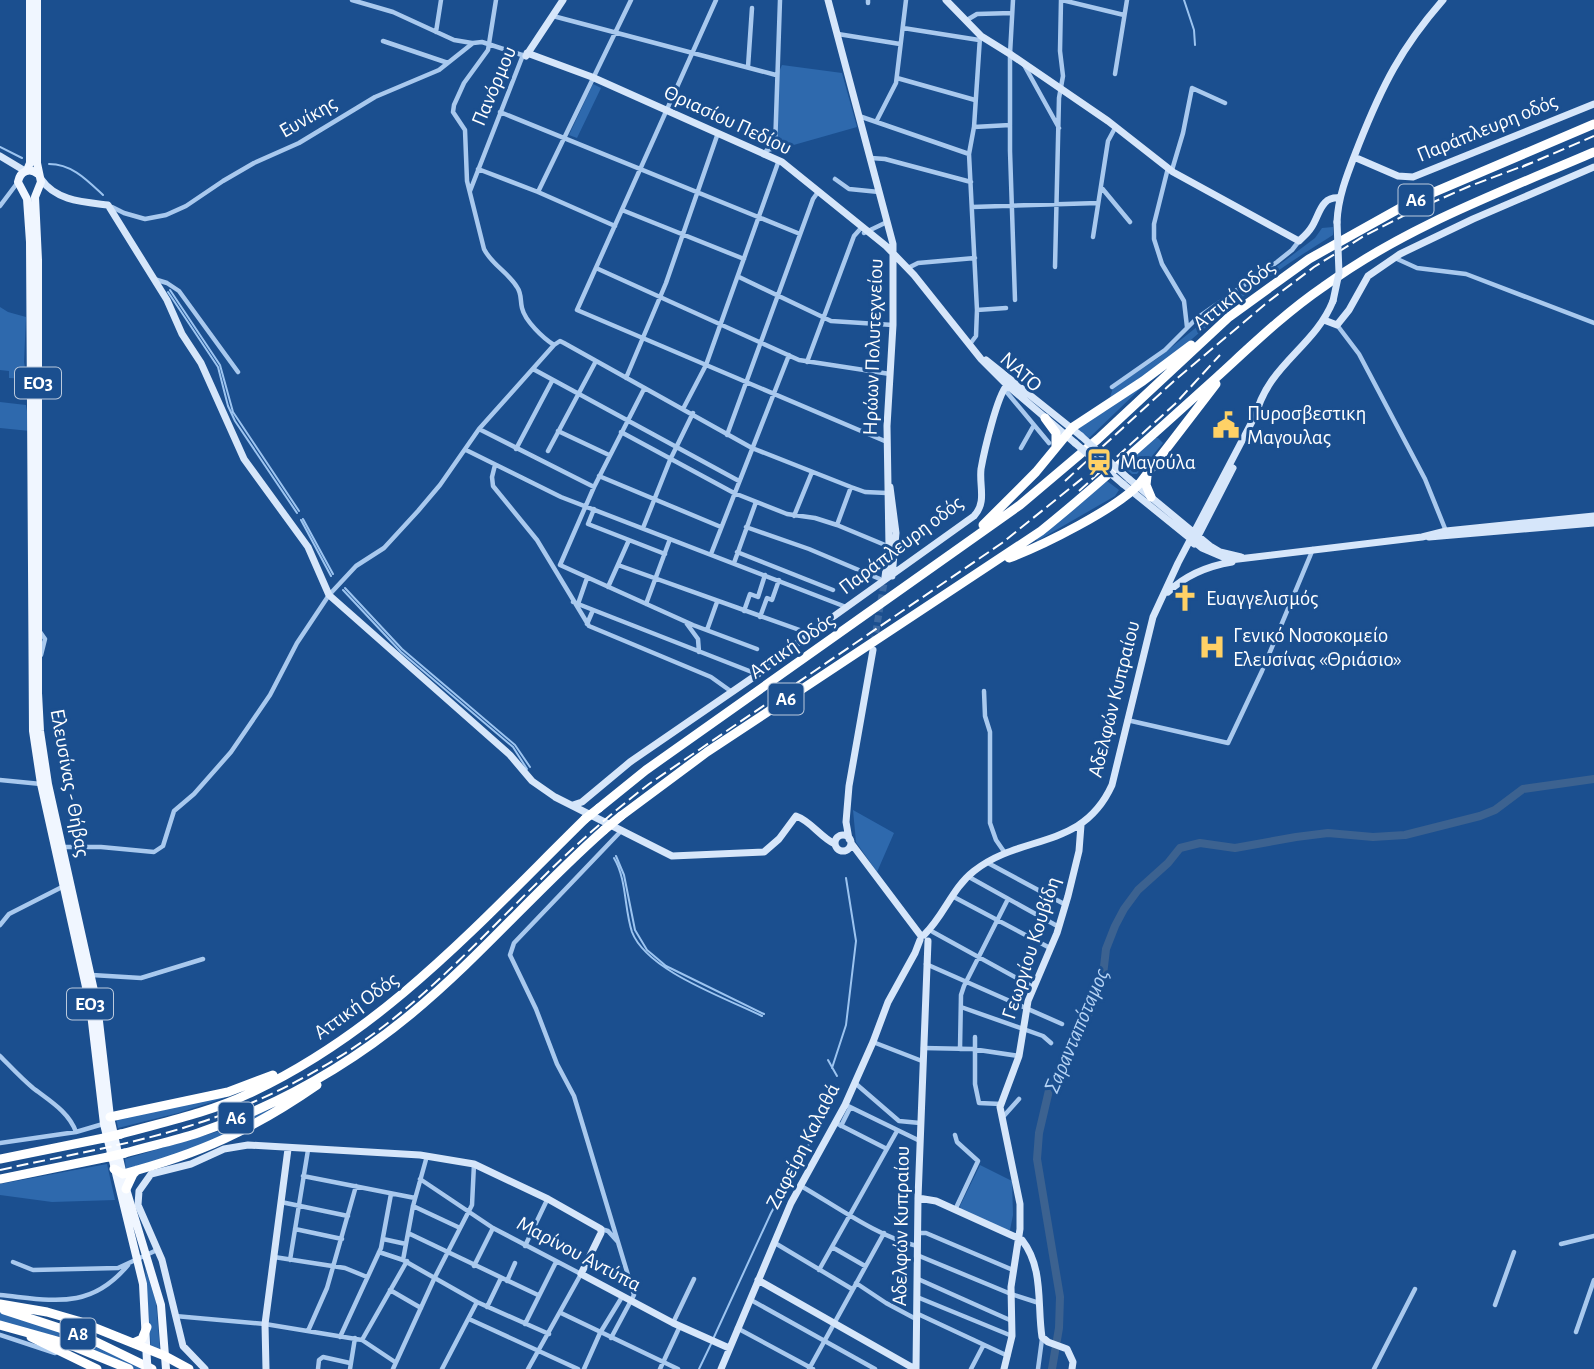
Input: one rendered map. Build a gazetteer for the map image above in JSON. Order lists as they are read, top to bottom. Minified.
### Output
{"streets":{"highway":["Α6","Αττική Οδός","Α8"],"main road":["ΕΟ3","Ελευσίνας - Θήβας"],"street":["Πανόρμου","Ευνίκης","Θριασίου Πεδίου","Παράπλευρη οδός","Ηρώων Πολυτεχνείου","ΝΑΤΟ","Αδελφών Κυπραίου","Γεωργίου Κουβίδη","Ζαφείρη Καλαθά","Μαρίνου Αντύπα"]},"crossings":[["Πανόρμου","Θριασίου Πεδίου"],["Θριασίου Πεδίου","Ηρώων Πολυτεχνείου"],["Θριασίου Πεδίου","ΝΑΤΟ"],["Παράπλευρη οδός","Ηρώων Πολυτεχνείου"],["Παράπλευρη οδός","ΝΑΤΟ"],["ΝΑΤΟ","Αδελφών Κυπραίου"],["Αδελφών Κυπραίου","Γεωργίου Κουβίδη"],["Αδελφών Κυπραίου","Ζαφείρη Καλαθά"],["Ελευσίνας - Θήβας","Α8"],["Ζαφείρη Καλαθά","Μαρίνου Αντύπα"]],"water":["Σαρανταπόταμος"],"places":{"public building":["Πυροσβεστικη Μαγουλας"],"station":["Μαγούλα"],"church":["Ευαγγελισμός"],"hospital":["Γενικό Νοσοκομείο Ελευσίνας «Θριάσιο»"]}}
